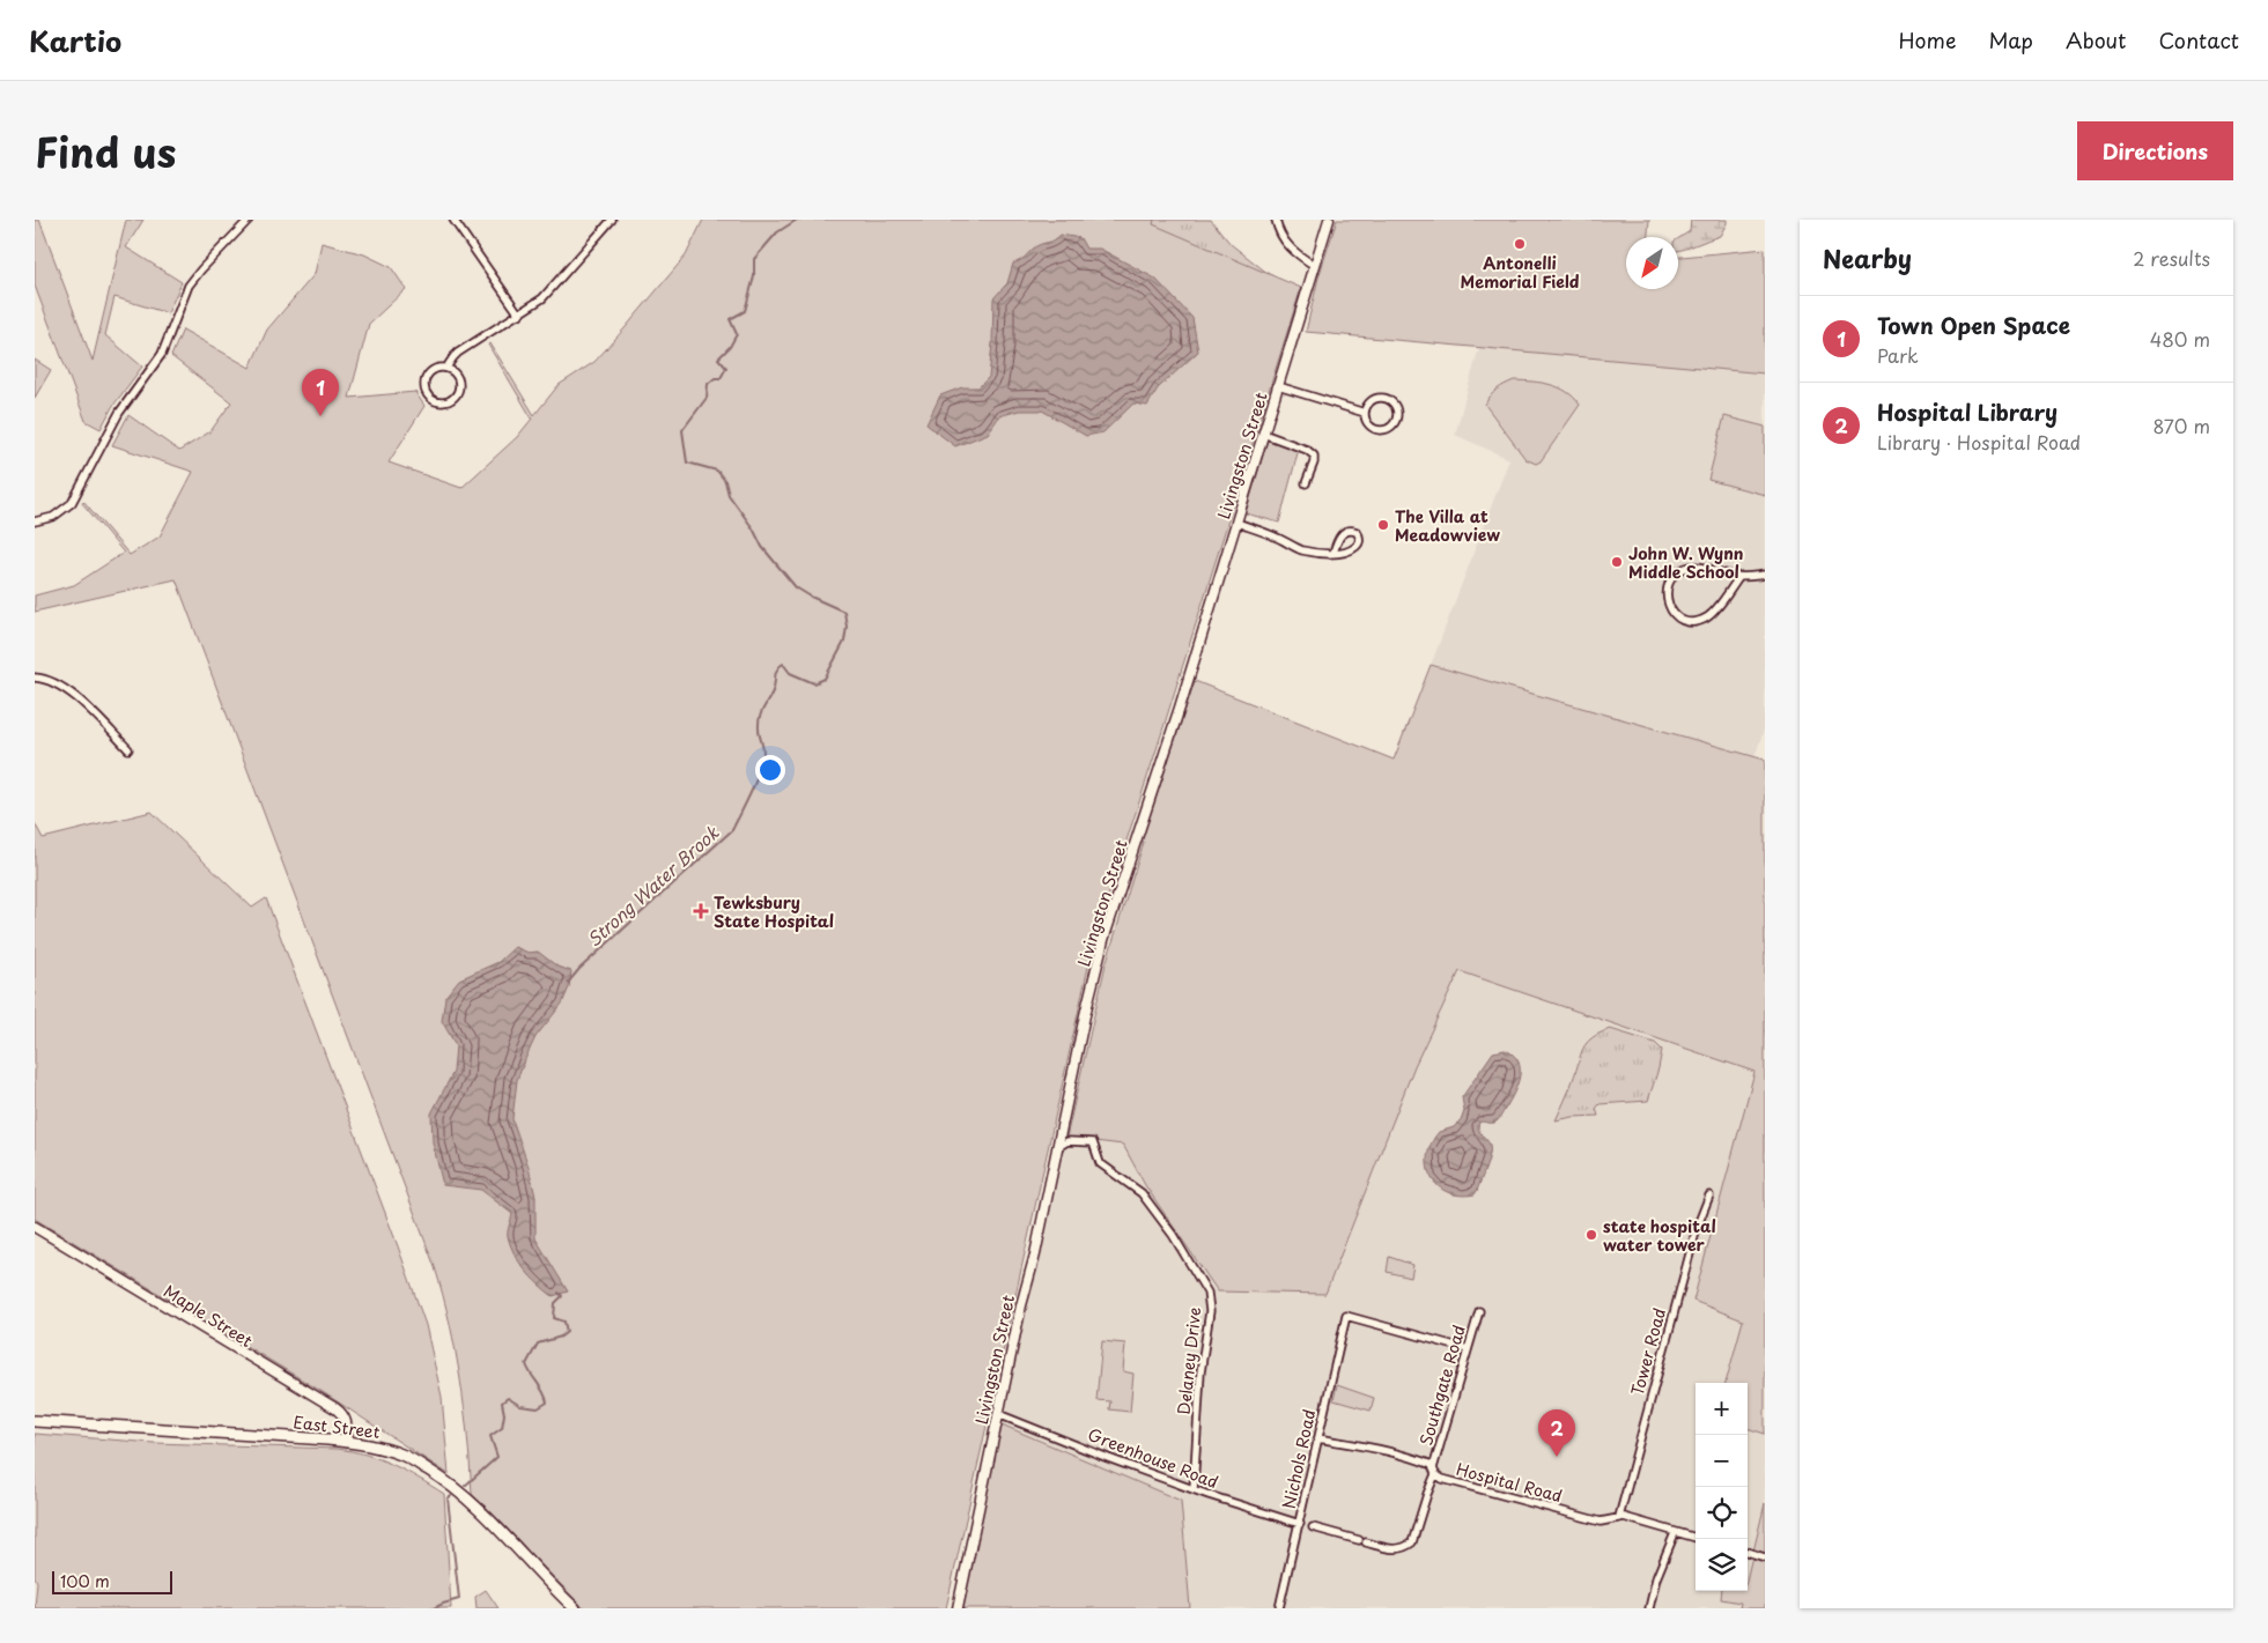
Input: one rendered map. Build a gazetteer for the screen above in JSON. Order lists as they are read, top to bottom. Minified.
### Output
{"streets":{"main road":["East Street"],"street":["Livingston Street","Maple Street","Tower Road","Delaney Drive","Southgate Road","Greenhouse Road","Nichols Road","Hospital Road"]},"crossings":[["Livingston Street","Delaney Drive"],["Livingston Street","Greenhouse Road"],["Maple Street","East Street"],["Tower Road","Hospital Road"],["Delaney Drive","Greenhouse Road"],["Southgate Road","Nichols Road"],["Southgate Road","Hospital Road"],["Greenhouse Road","Nichols Road"],["Nichols Road","Hospital Road"]],"water":["Strong Water Brook"],"places":{"other":["Antonelli Memorial Field","The Villa at Meadowview","John W. Wynn Middle School","state hospital water tower"],"health":["Tewksbury State Hospital"]},"scale_bar":"100 m","north":"bottom left","page":{"header":"Kartio","nav":["Home","Map","About","Contact"],"title":"Find us","buttons":"Directions","heading":["Nearby","2 results"],"list":[{"mark":"1","name":"Town Open Space","note":"Park","value":"480 m"},{"mark":"2","name":"Hospital Library","note":"Library · Hospital Road","value":"870 m"}],"pins":["1","2"],"map_buttons":["+","−"],"scale":"100 m"}}
